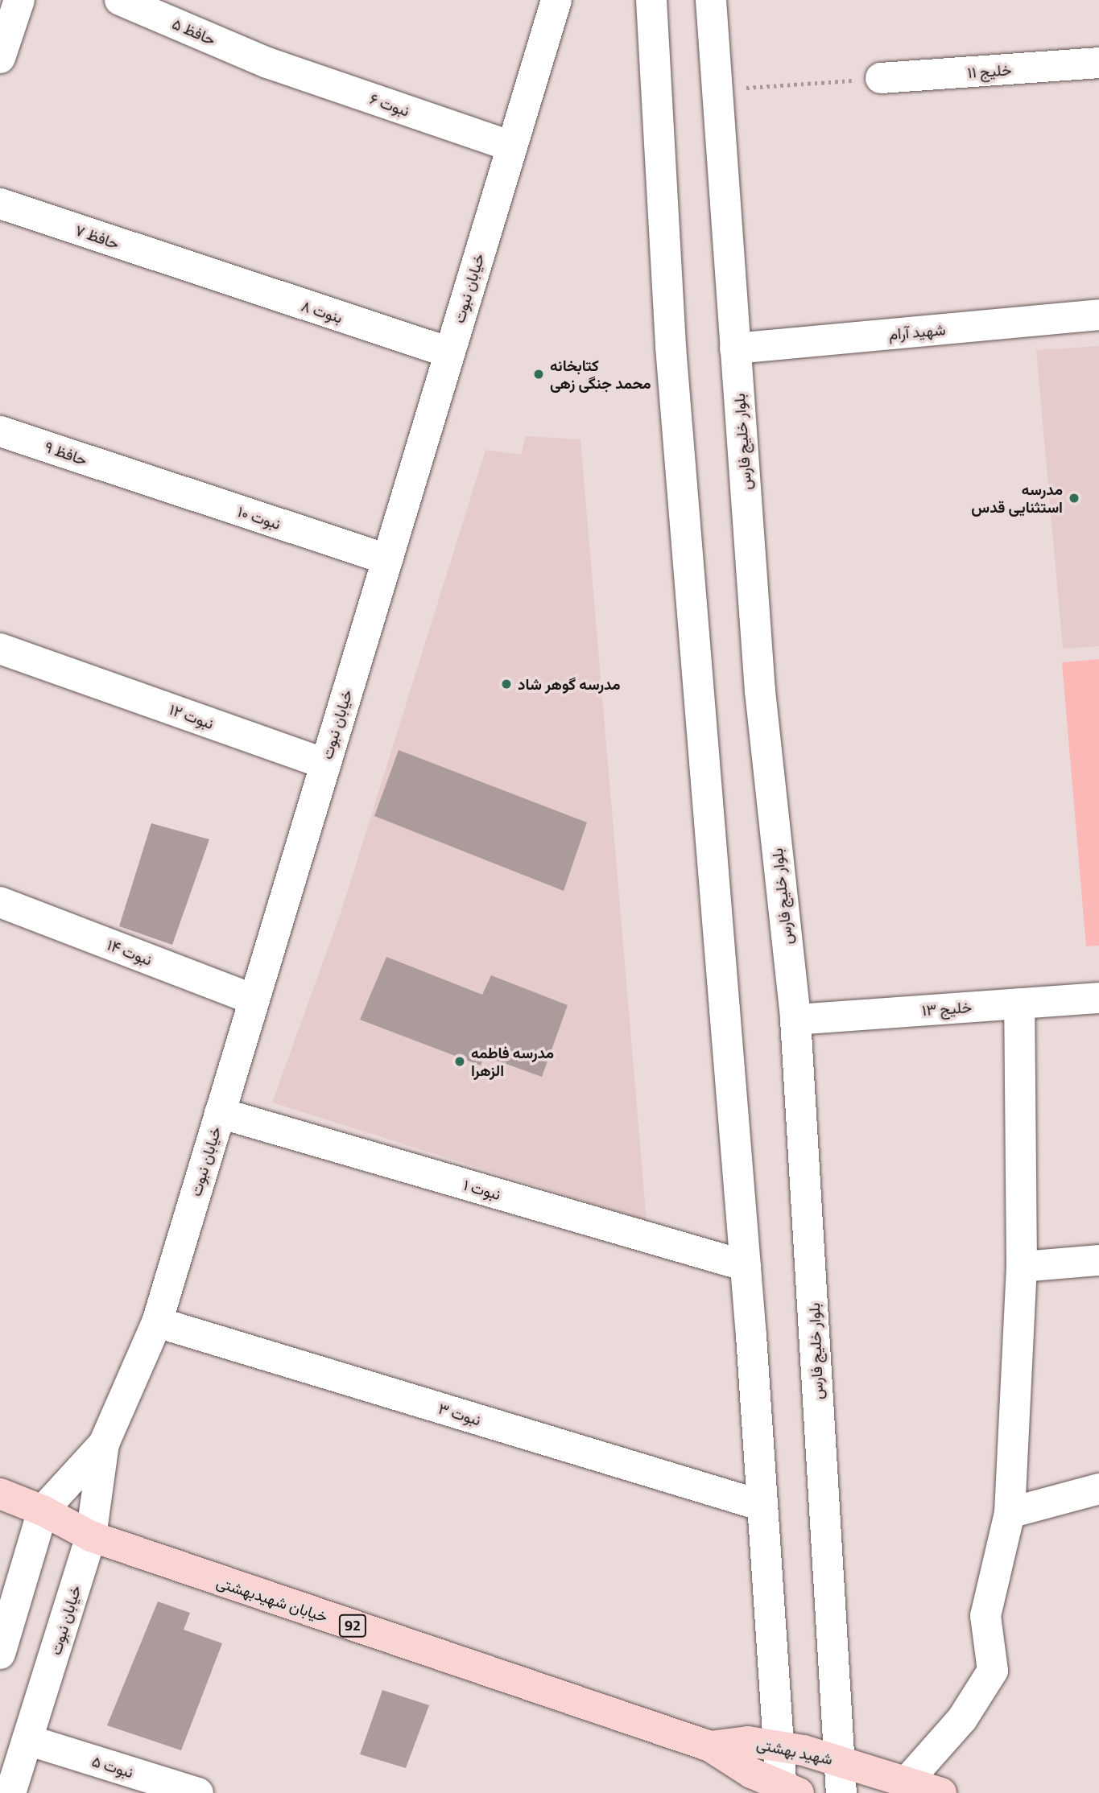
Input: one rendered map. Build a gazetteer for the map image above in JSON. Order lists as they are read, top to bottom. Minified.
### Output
{"streets":{"main road":["حافظ ۵","خلیج ۱۱","نبوت ۶","حافظ ۷","خیابان نبوت","بنوت ۸","شهید آرام","بلوار خلیج فارس","حافظ ۹","نبوت ۱۰","نبوت ۱۲","نبوت ۱۴","خلیج ۱۳","نبوت ۱","نبوت ۳","خیابان شهیدبهشتی","92","شهید بهشتی","نبوت ۵"]},"crossings":[["حافظ ۵","نبوت ۶"],["نبوت ۶","خیابان نبوت"],["حافظ ۷","بنوت ۸"],["خیابان نبوت","بنوت ۸"],["خیابان نبوت","نبوت ۱۰"],["خیابان نبوت","نبوت ۱۲"],["خیابان نبوت","نبوت ۱۴"],["خیابان نبوت","نبوت ۱"],["خیابان نبوت","نبوت ۳"],["خیابان نبوت","خیابان شهیدبهشتی"],["خیابان نبوت","نبوت ۵"],["شهید آرام","بلوار خلیج فارس"],["بلوار خلیج فارس","خلیج ۱۳"],["بلوار خلیج فارس","شهید بهشتی"],["حافظ ۹","نبوت ۱۰"],["خیابان شهیدبهشتی","شهید بهشتی"]],"places":["کتابخانه محمد جنگی زهی","مدرسه استثنایی قدس","مدرسه گوهر شاد","مدرسه فاطمه الزهرا"]}
